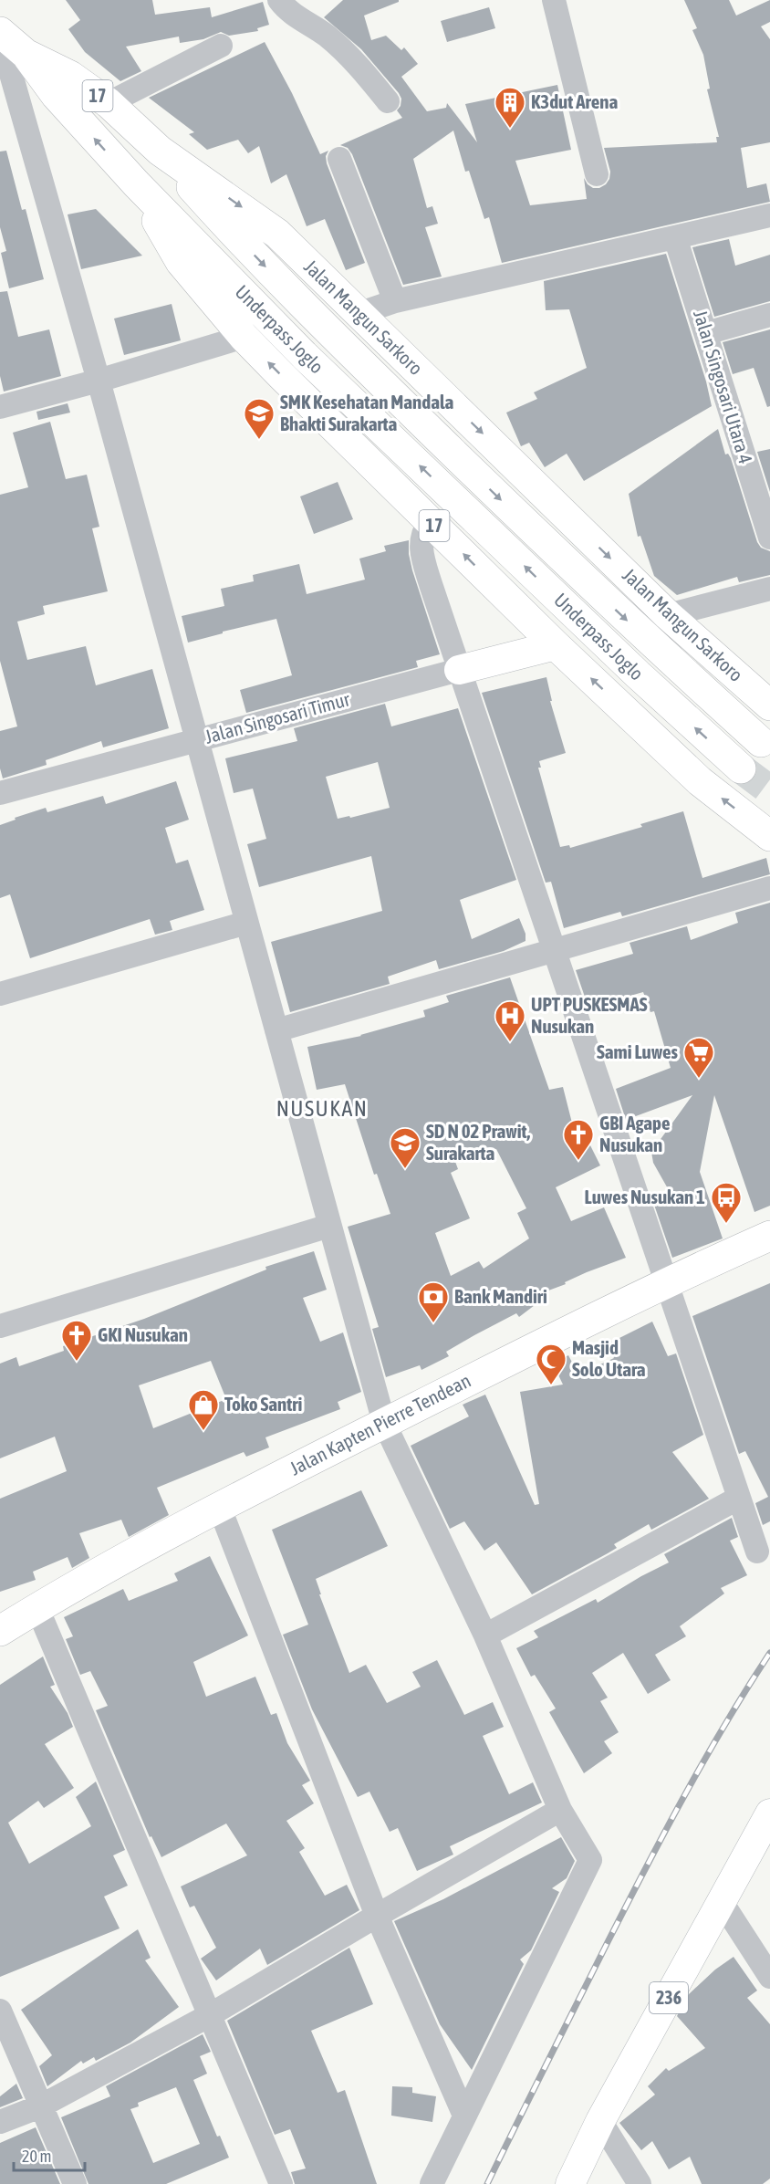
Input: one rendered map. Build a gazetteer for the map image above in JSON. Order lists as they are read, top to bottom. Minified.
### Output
{"streets":{"highway":["17","Jalan Mangun Sarkoro","Underpass Joglo","Jalan Kapten Pierre Tendean"],"main road":["Jalan Singosari Timur","236"],"street":["Jalan Singosari Utara 4"]},"crossings":[["17","Underpass Joglo"],["17","Jalan Singosari Timur"],["Jalan Mangun Sarkoro","Underpass Joglo"]],"districts":["NUSUKAN"],"places":{"building":["K3dut Arena"],"school or university":["SMK Kesehatan Mandala Bhakti Surakarta","SD N 02 Prawit, Surakarta"],"hospital":["UPT PUSKESMAS Nusukan"],"supermarket":["Sami Luwes"],"church":["GBI Agape Nusukan","GKI Nusukan"],"bus stop":["Luwes Nusukan 1"],"bank":["Bank Mandiri"],"mosque":["Masjid Solo Utara"],"shop":["Toko Santri"]},"scale_bar":"20 m"}
